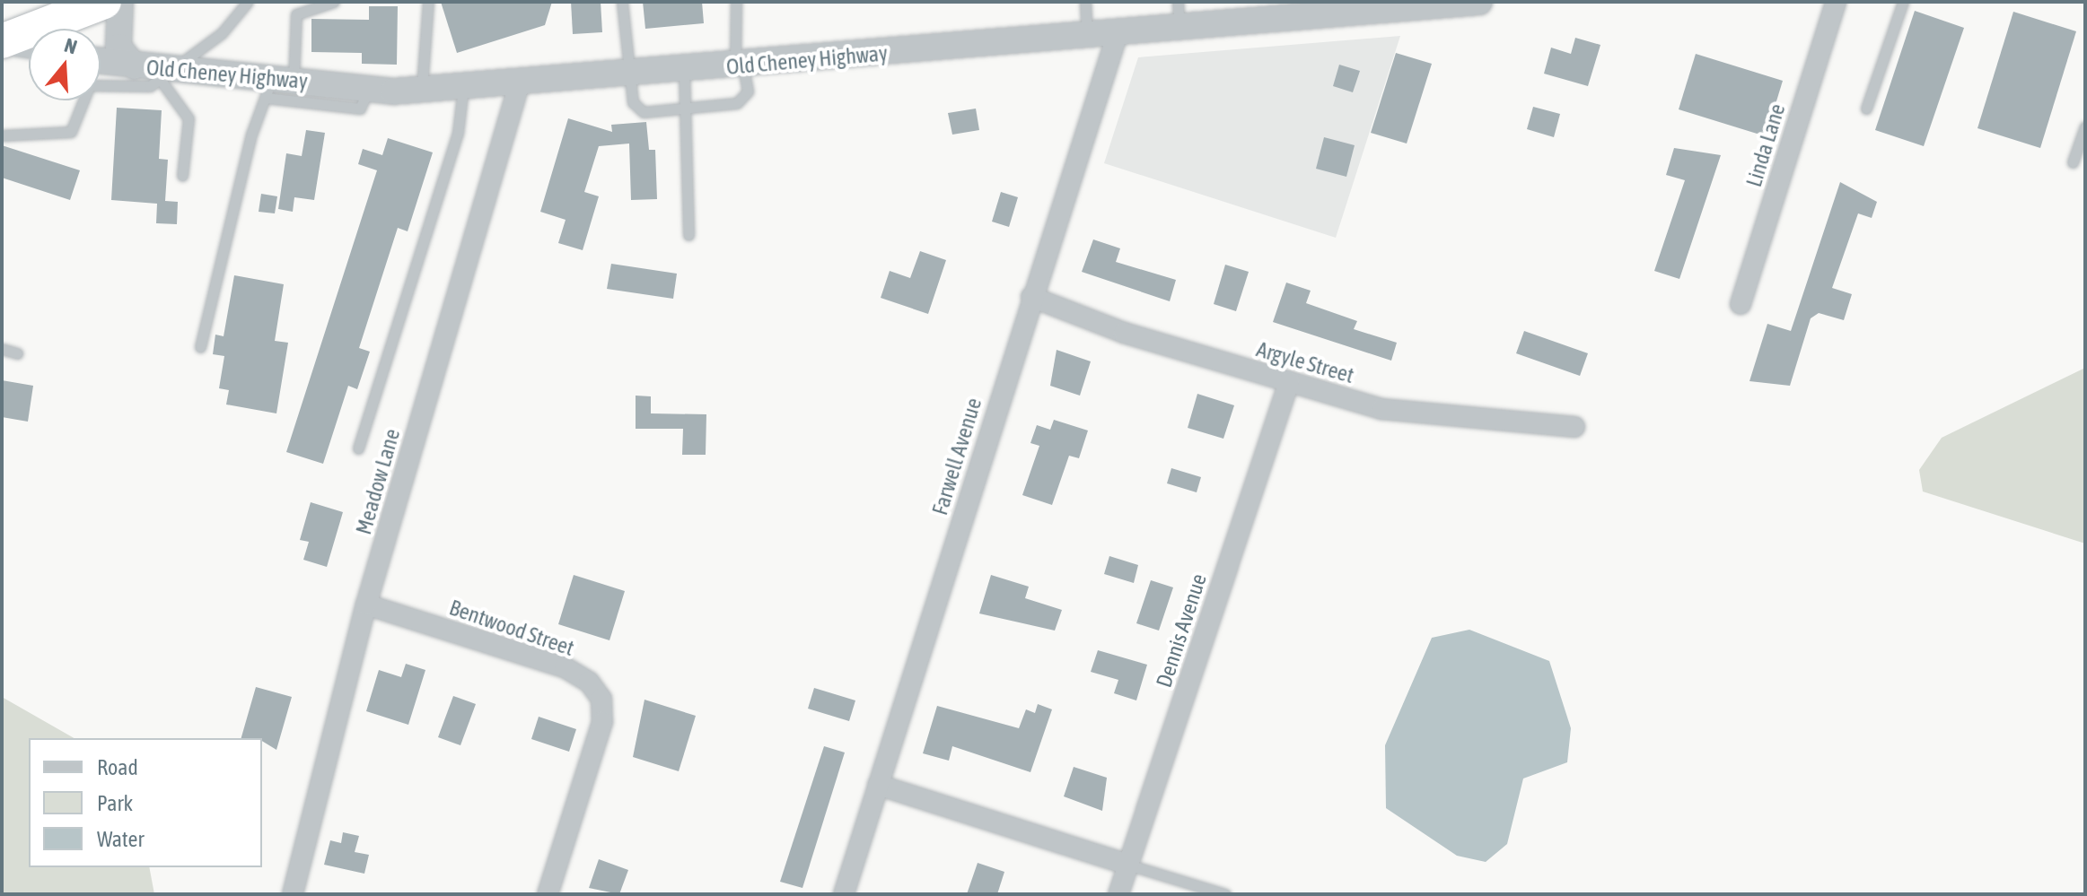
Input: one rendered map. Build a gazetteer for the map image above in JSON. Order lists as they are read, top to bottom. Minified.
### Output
{"streets":{"street":["Old Cheney Highway","Linda Lane","Argyle Street","Farwell Avenue","Meadow Lane","Bentwood Street","Dennis Avenue"]},"crossings":[["Old Cheney Highway","Farwell Avenue"],["Old Cheney Highway","Meadow Lane"],["Argyle Street","Farwell Avenue"],["Argyle Street","Dennis Avenue"],["Meadow Lane","Bentwood Street"]],"legend":["Road","Park","Water"],"north":"top"}
